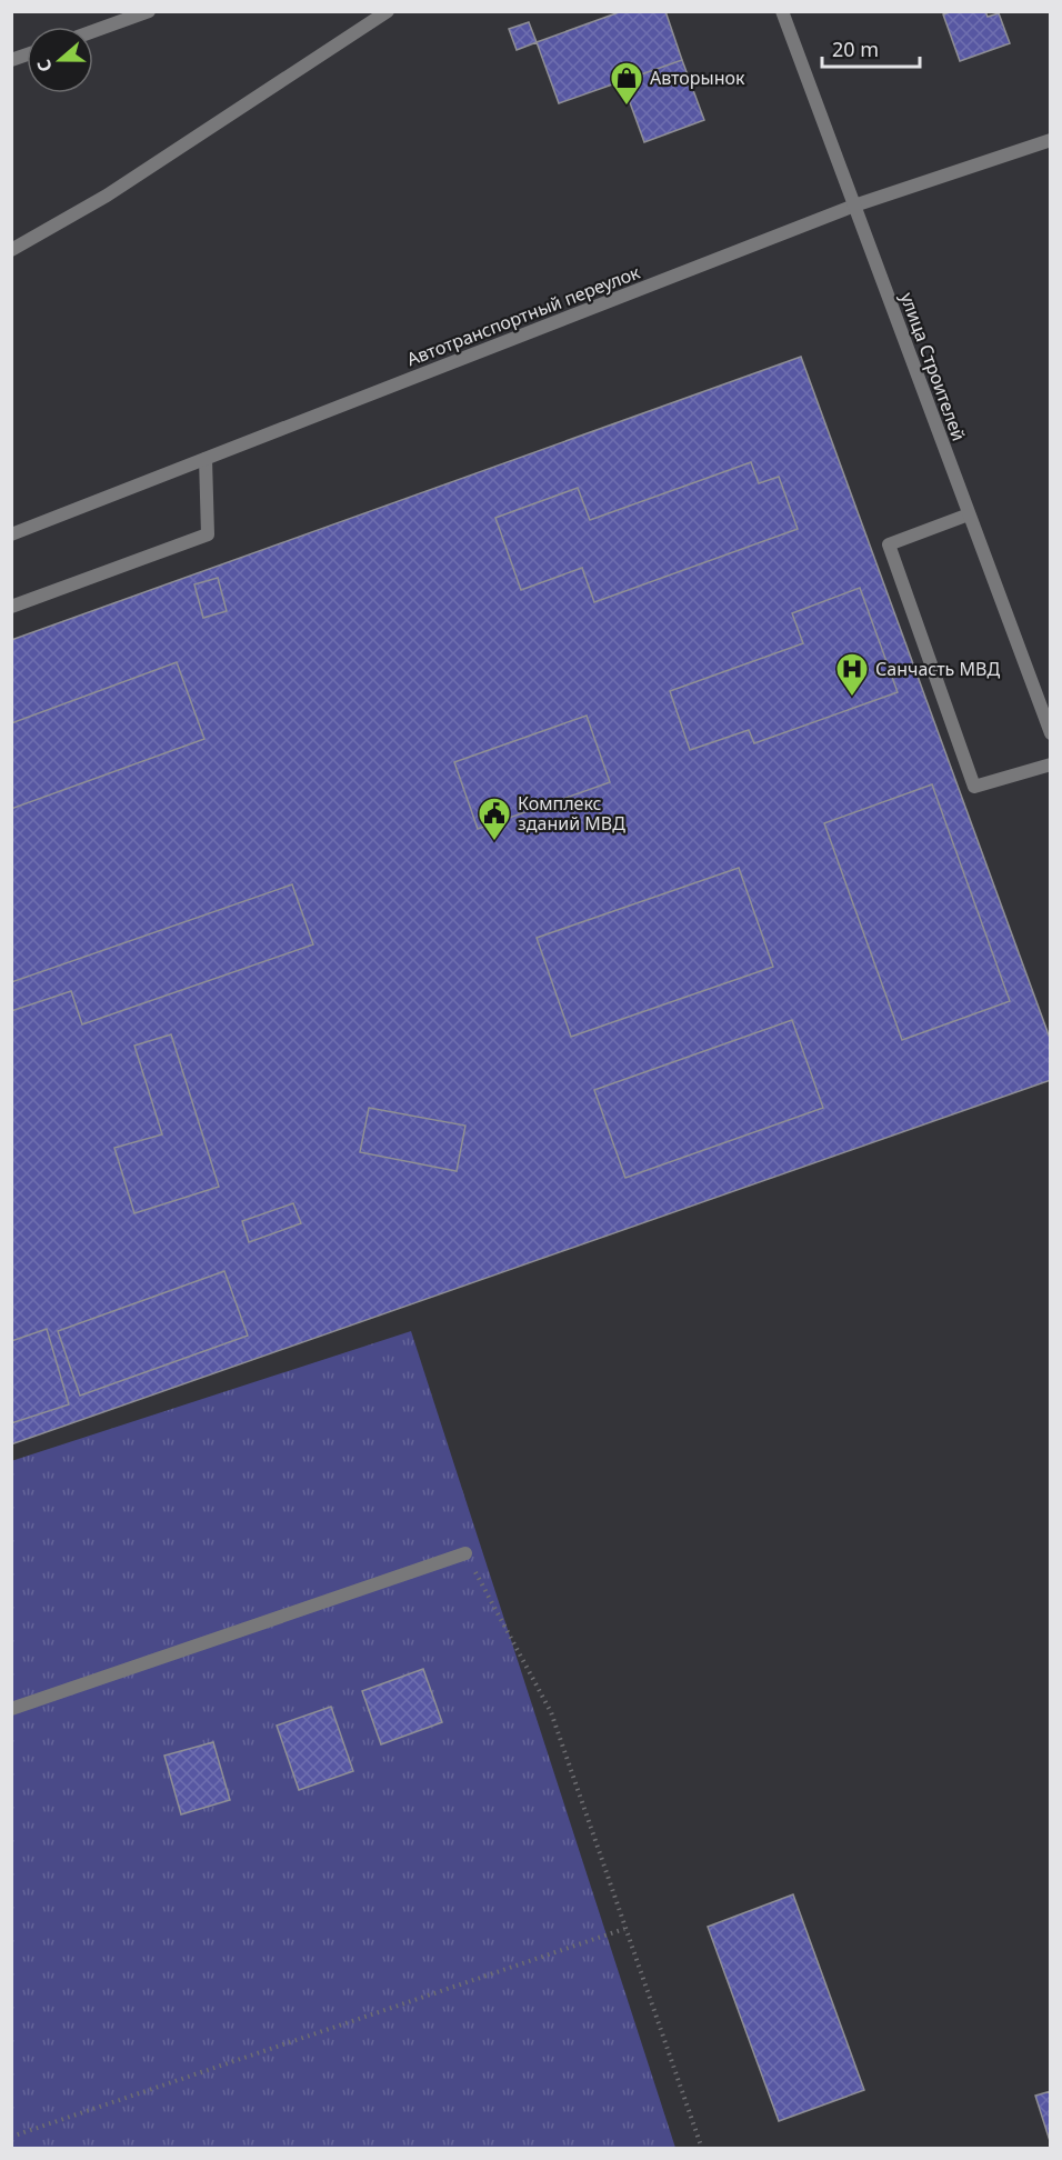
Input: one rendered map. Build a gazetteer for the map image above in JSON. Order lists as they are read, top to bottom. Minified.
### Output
{"streets":{"street":["Автотранспортный переулок","улица Строителей"]},"crossings":[["Автотранспортный переулок","улица Строителей"]],"places":{"shop":["Авторынок"],"hospital":["Санчасть МВД"],"public building":["Комплекс зданий МВД"]},"scale_bar":"20 m","north":"left"}
